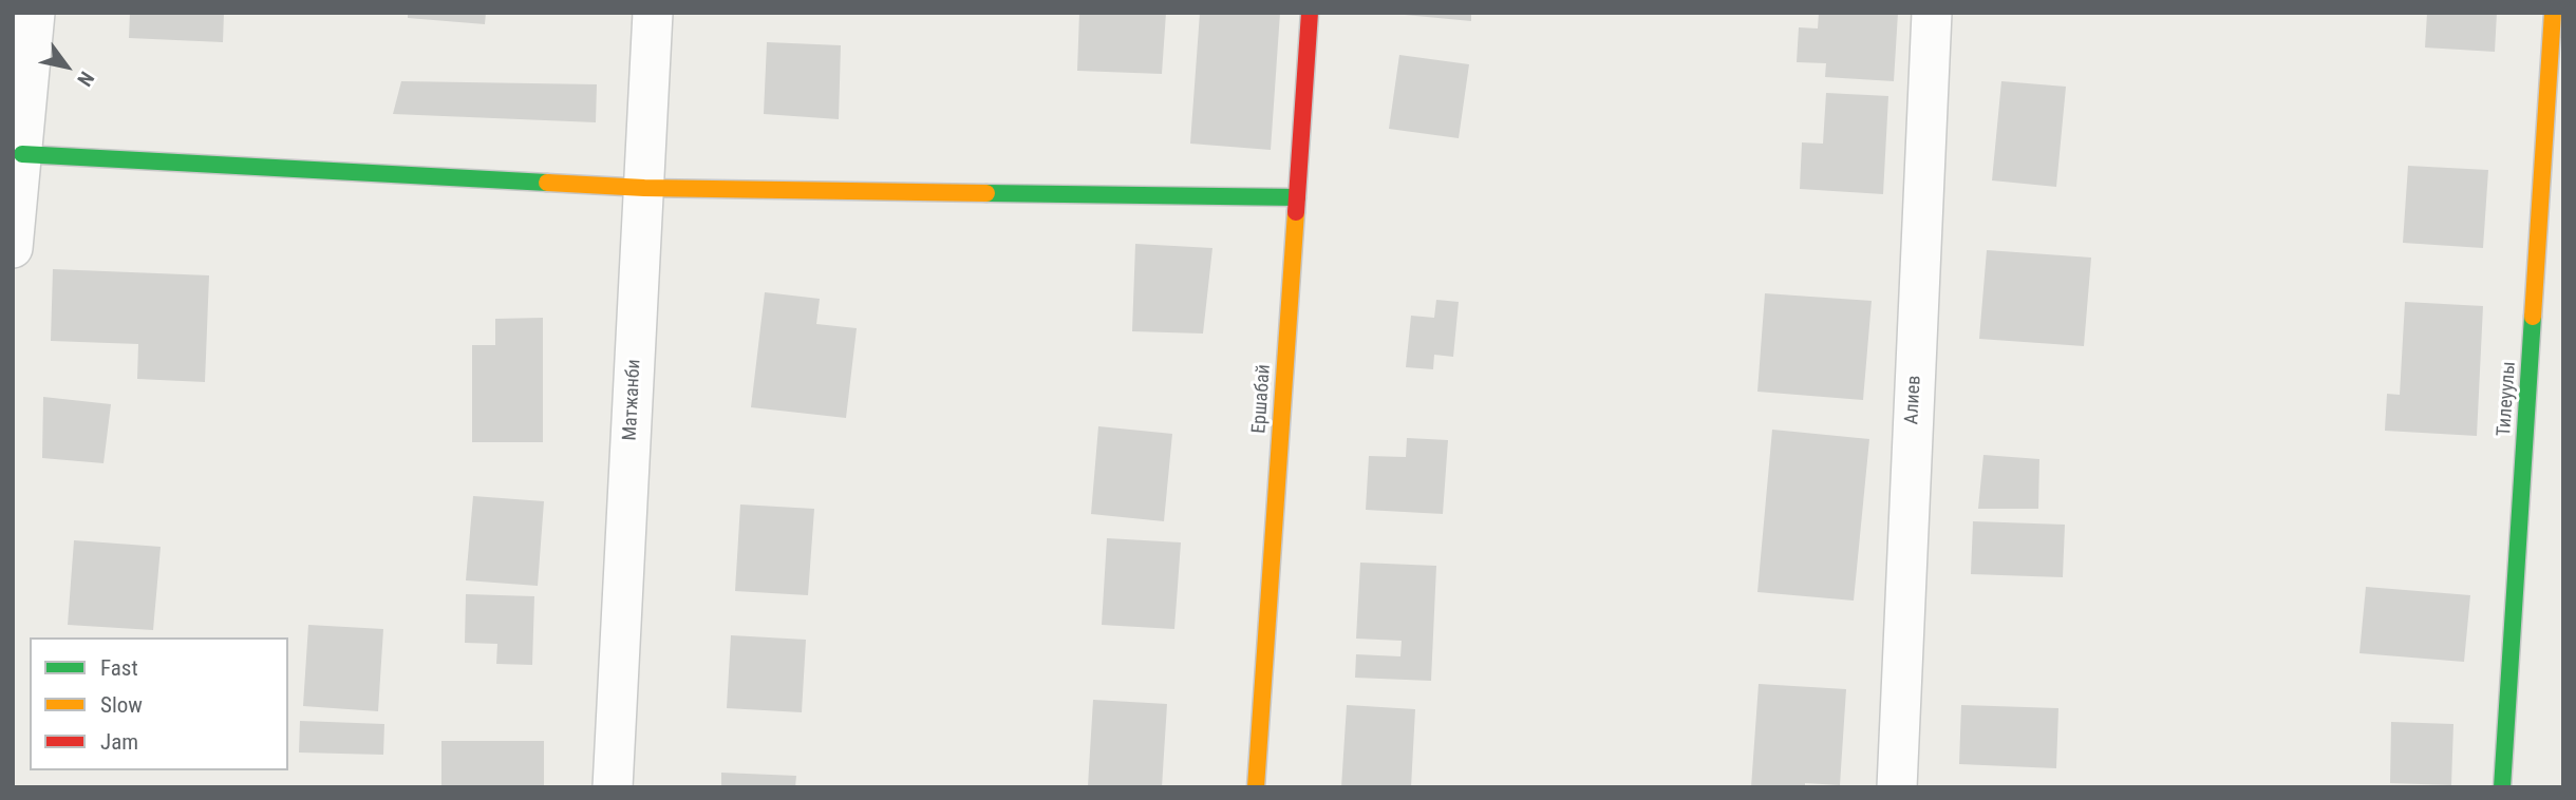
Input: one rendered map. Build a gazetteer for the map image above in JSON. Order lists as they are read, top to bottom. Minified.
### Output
{"streets":{"street":["Ершабай","Тилеуулы","Матжанби","Алиев"]},"legend":["Fast","Slow","Jam"],"north":"bottom right"}
